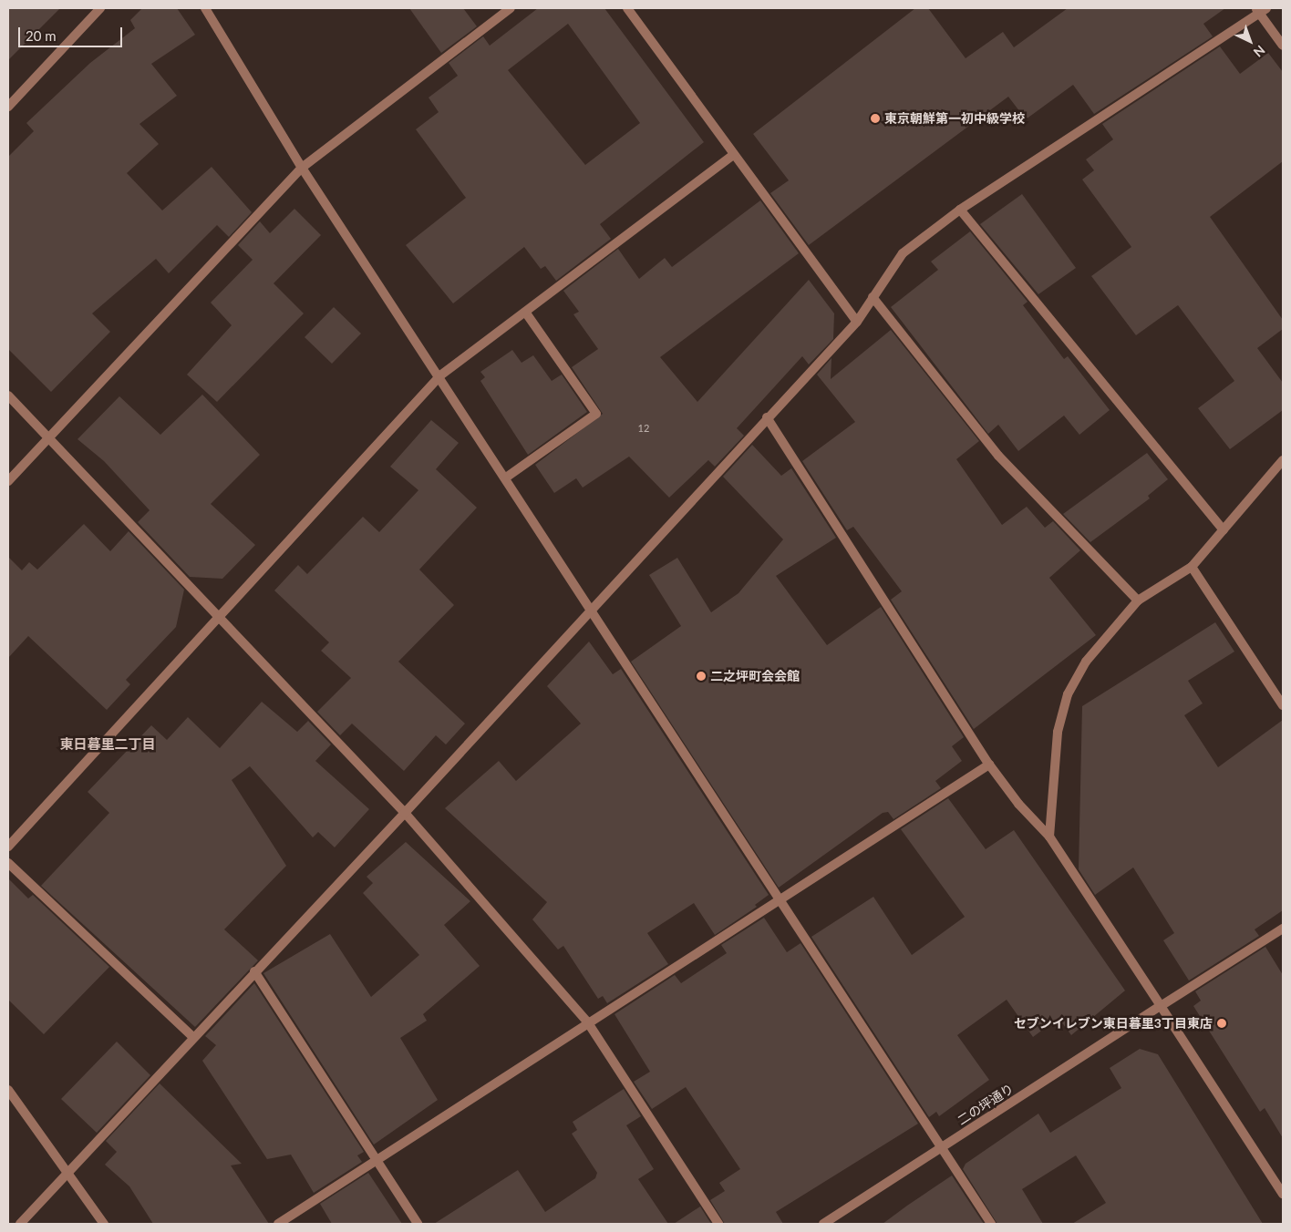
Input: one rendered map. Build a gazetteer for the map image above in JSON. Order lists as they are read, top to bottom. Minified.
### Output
{"streets":{"street":["二の坪通り"]},"districts":["東日暮里二丁目"],"places":["東京朝鮮第一初中級学校","二之坪町会会館","セブンイレブン東日暮里3丁目東店"],"house_numbers":["12"],"scale_bar":"20 m","north":"bottom right"}
